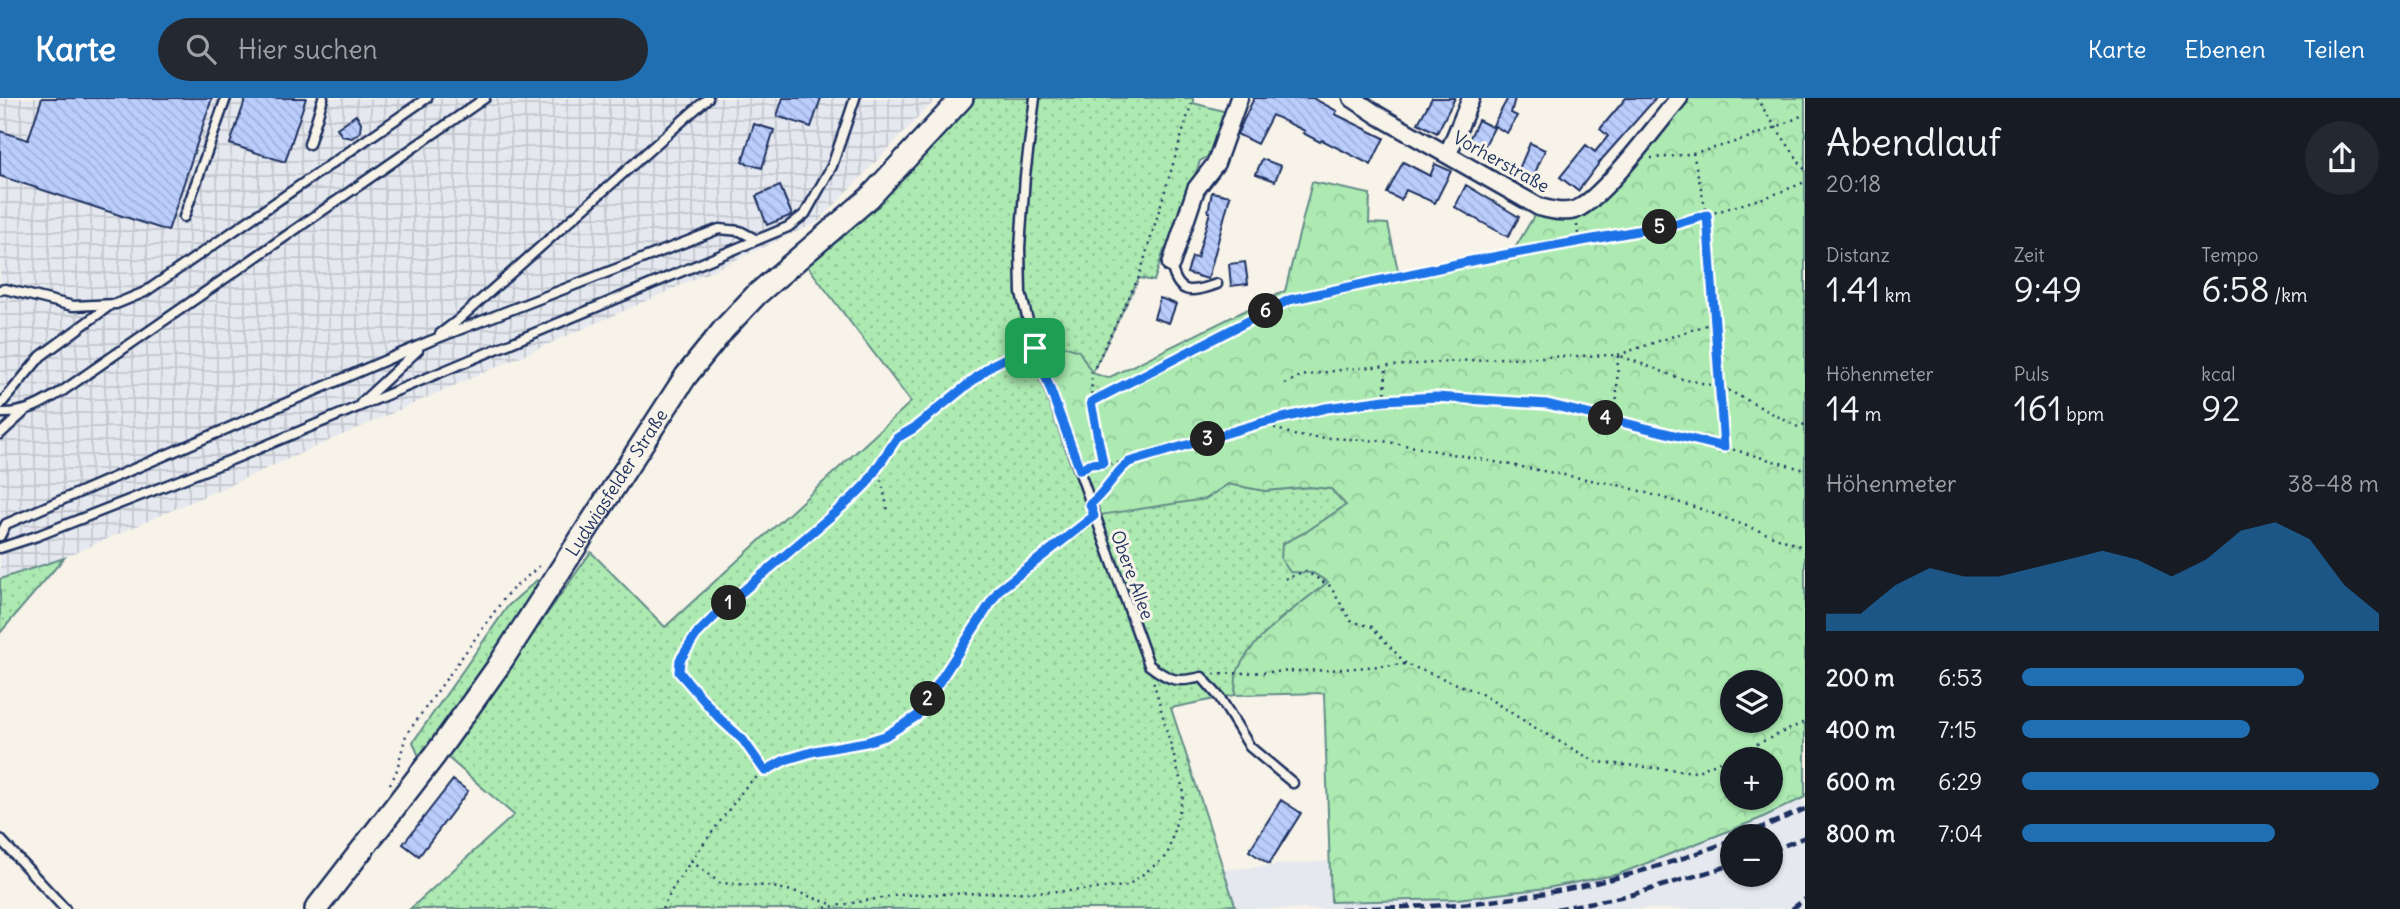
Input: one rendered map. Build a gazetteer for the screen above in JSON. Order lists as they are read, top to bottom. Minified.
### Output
{"streets":{"street":["Vorherstraße","Ludwigsfelder Straße"],"lane":["Obere Allee"]},"page":{"header":"Karte","search":"Hier suchen","nav":["Karte","Ebenen","Teilen"],"heading":["Abendlauf","20:18"],"pins":["5","6","4","3","1","2"],"stats":[["Distanz","1.41 km"],["Zeit","9:49"],["Tempo","6:58 /km"],["Höhenmeter","14 m"],["Puls","161 bpm"],["kcal","92"]],"chart":["Höhenmeter","38–48 m"],"list":[{"name":"200 m","note":"6:53"},{"name":"400 m","note":"7:15"},{"name":"600 m","note":"6:29"},{"name":"800 m","note":"7:04"}],"map_buttons":["+","−"]}}
